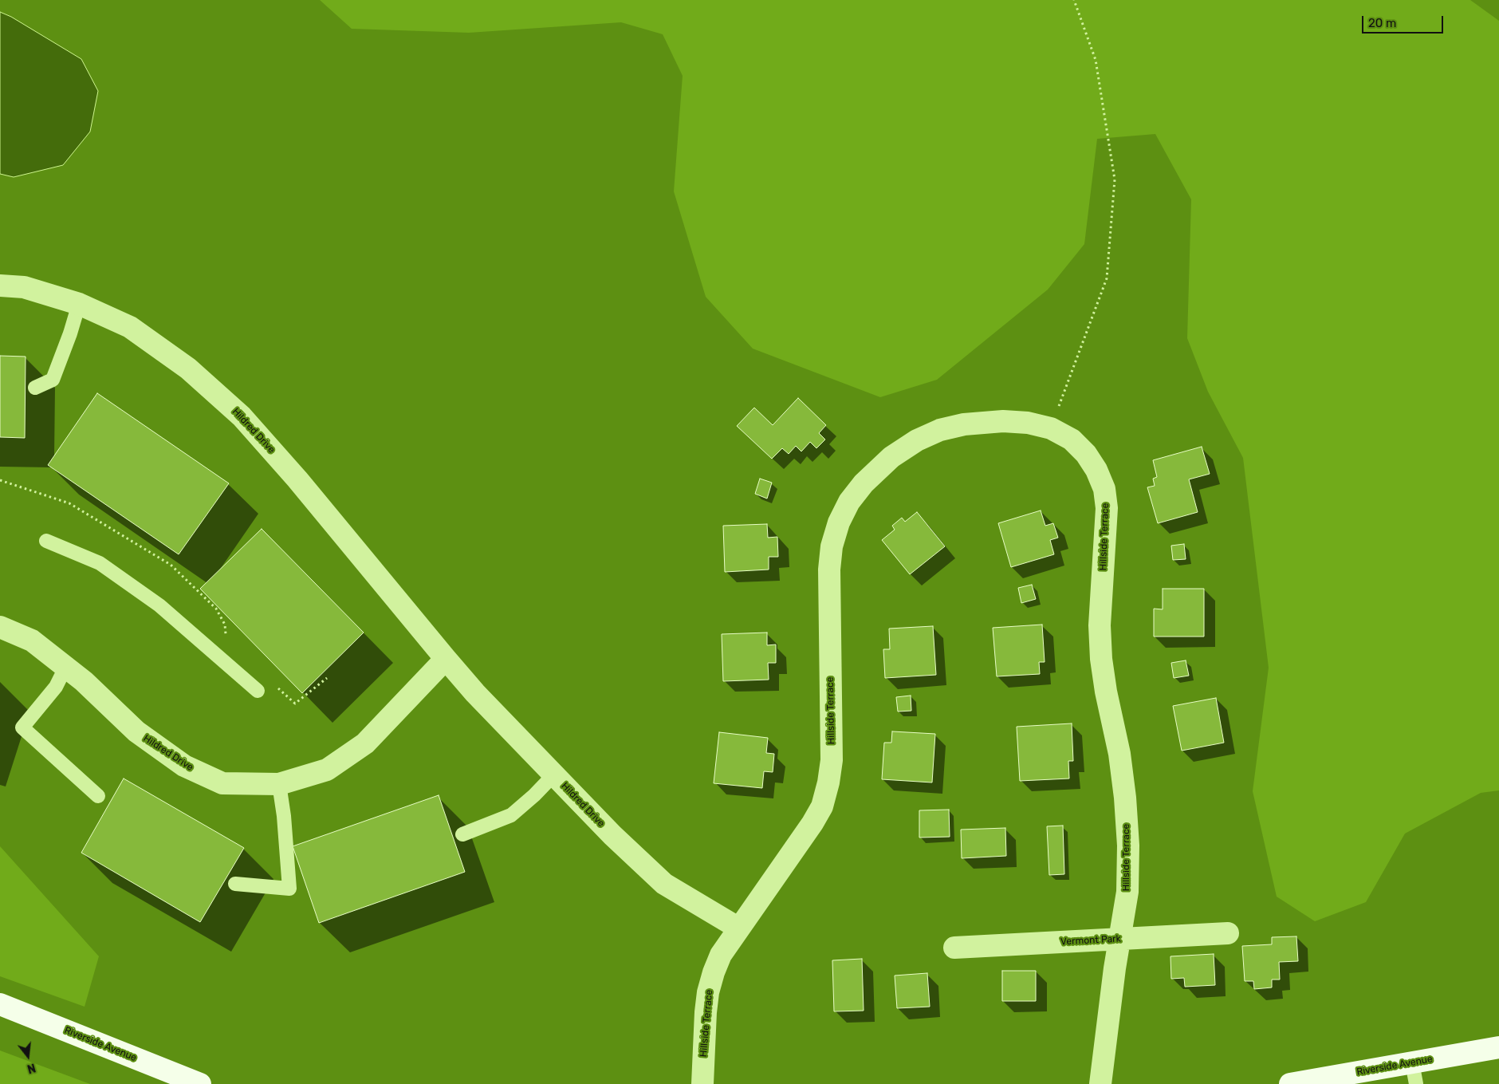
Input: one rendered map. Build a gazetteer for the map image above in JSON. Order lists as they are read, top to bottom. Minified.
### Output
{"streets":{"main road":["Riverside Avenue"],"street":["Hildred Drive","Hillside Terrace","Vermont Park"]},"crossings":[["Hildred Drive","Hillside Terrace"],["Hillside Terrace","Vermont Park"]],"scale_bar":"20 m","north":"bottom"}
